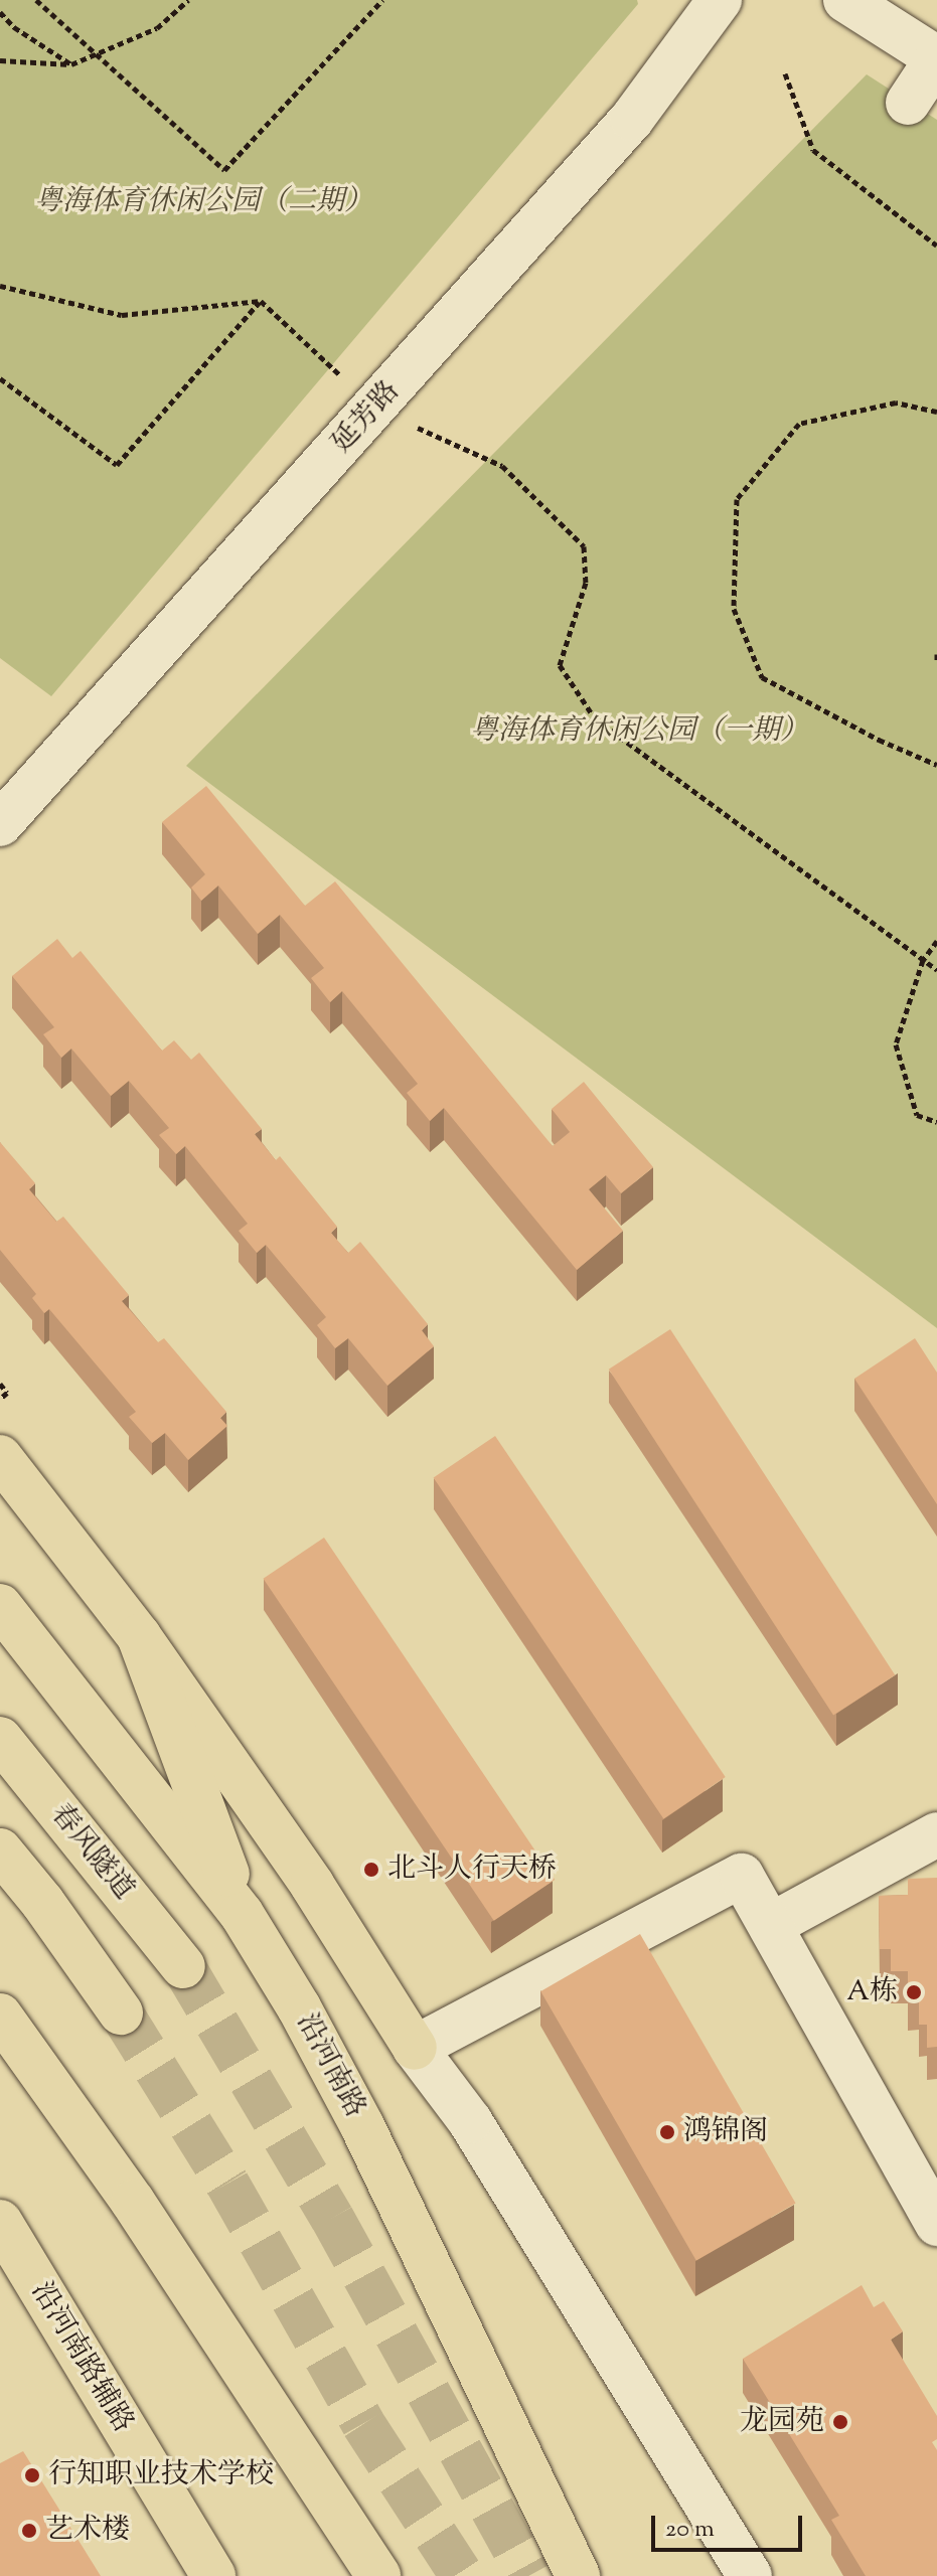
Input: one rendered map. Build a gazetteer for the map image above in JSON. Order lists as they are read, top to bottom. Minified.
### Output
{"streets":{"main road":["春风隧道","沿河南路","沿河南路辅路"],"street":["延芳路"]},"parks":["粤海体育休闲公园（二期）","粤海体育休闲公园（一期）"],"places":["北斗人行天桥","A栋","鸿锦阁","龙园苑","行知职业技术学校","艺术楼"],"scale_bar":"20 m"}
